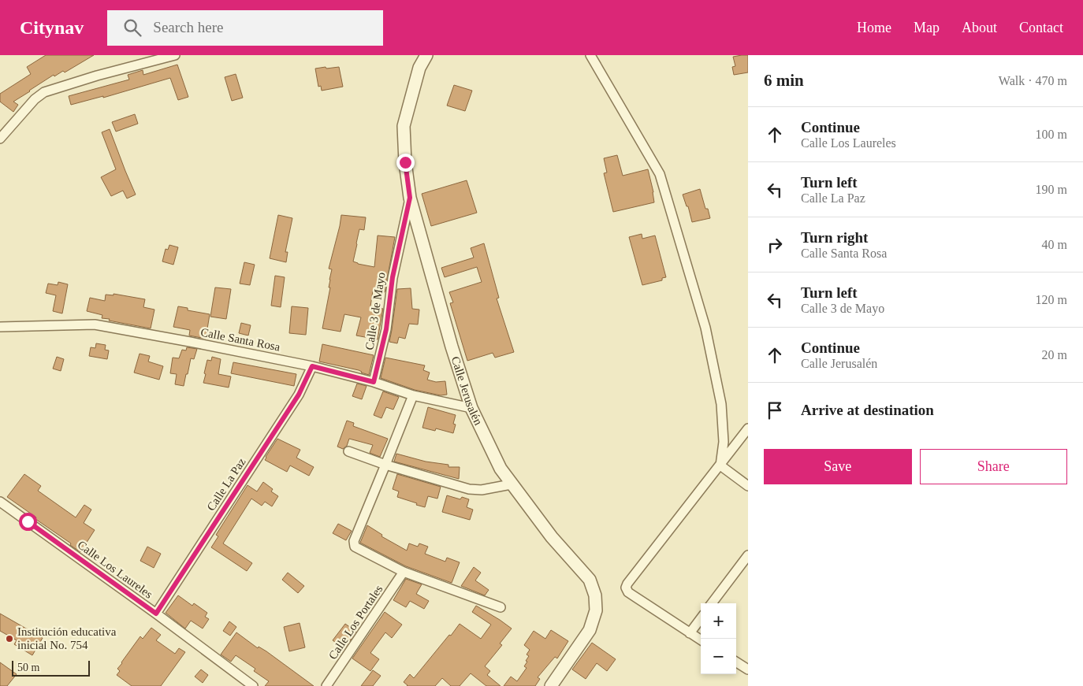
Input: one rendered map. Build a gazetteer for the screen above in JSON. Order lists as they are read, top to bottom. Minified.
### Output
{"streets":{"street":["Calle 3 de Mayo","Calle Santa Rosa","Calle Jerusalén","Calle La Paz","Calle Los Laureles","Calle Los Portales"]},"crossings":[["Calle 3 de Mayo","Calle Santa Rosa"],["Calle 3 de Mayo","Calle Jerusalén"],["Calle Santa Rosa","Calle Jerusalén"],["Calle Santa Rosa","Calle La Paz"],["Calle La Paz","Calle Los Laureles"]],"places":["Institución educativa inicial No. 754"],"scale_bar":"50 m","page":{"header":"Citynav","search":"Search here","nav":["Home","Map","About","Contact"],"heading":["6 min","Walk · 470 m"],"list":[["Continue","Calle Los Laureles","100 m"],["Turn left","Calle La Paz","190 m"],["Turn right","Calle Santa Rosa","40 m"],["Turn left","Calle 3 de Mayo","120 m"],["Continue","Calle Jerusalén","20 m"],"Arrive at destination"],"buttons":["Save","Share"],"map_buttons":["+","−"],"scale":"50 m"}}
